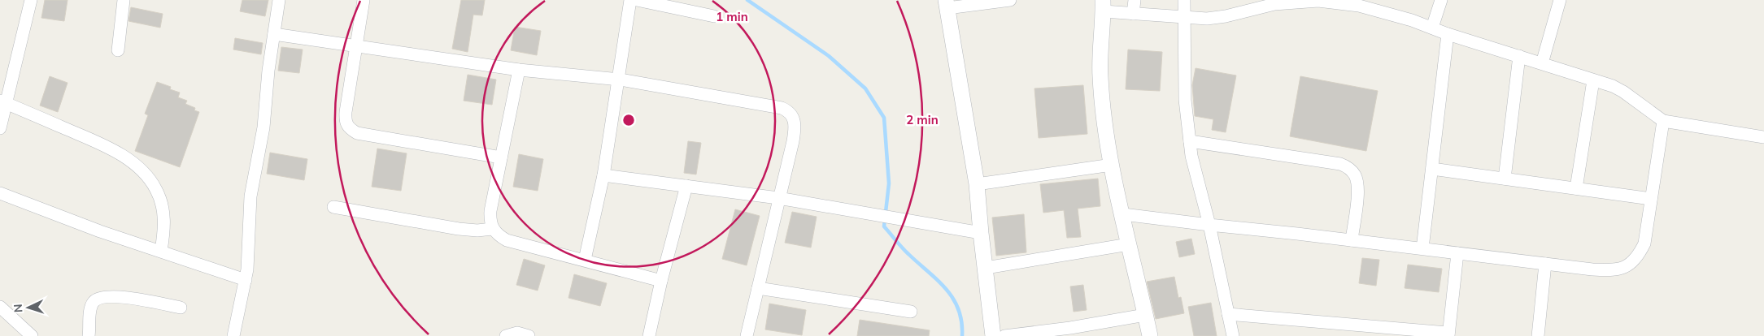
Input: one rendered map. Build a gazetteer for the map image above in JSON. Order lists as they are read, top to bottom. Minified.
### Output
{"north":"left","rings":["1 min","2 min"]}
